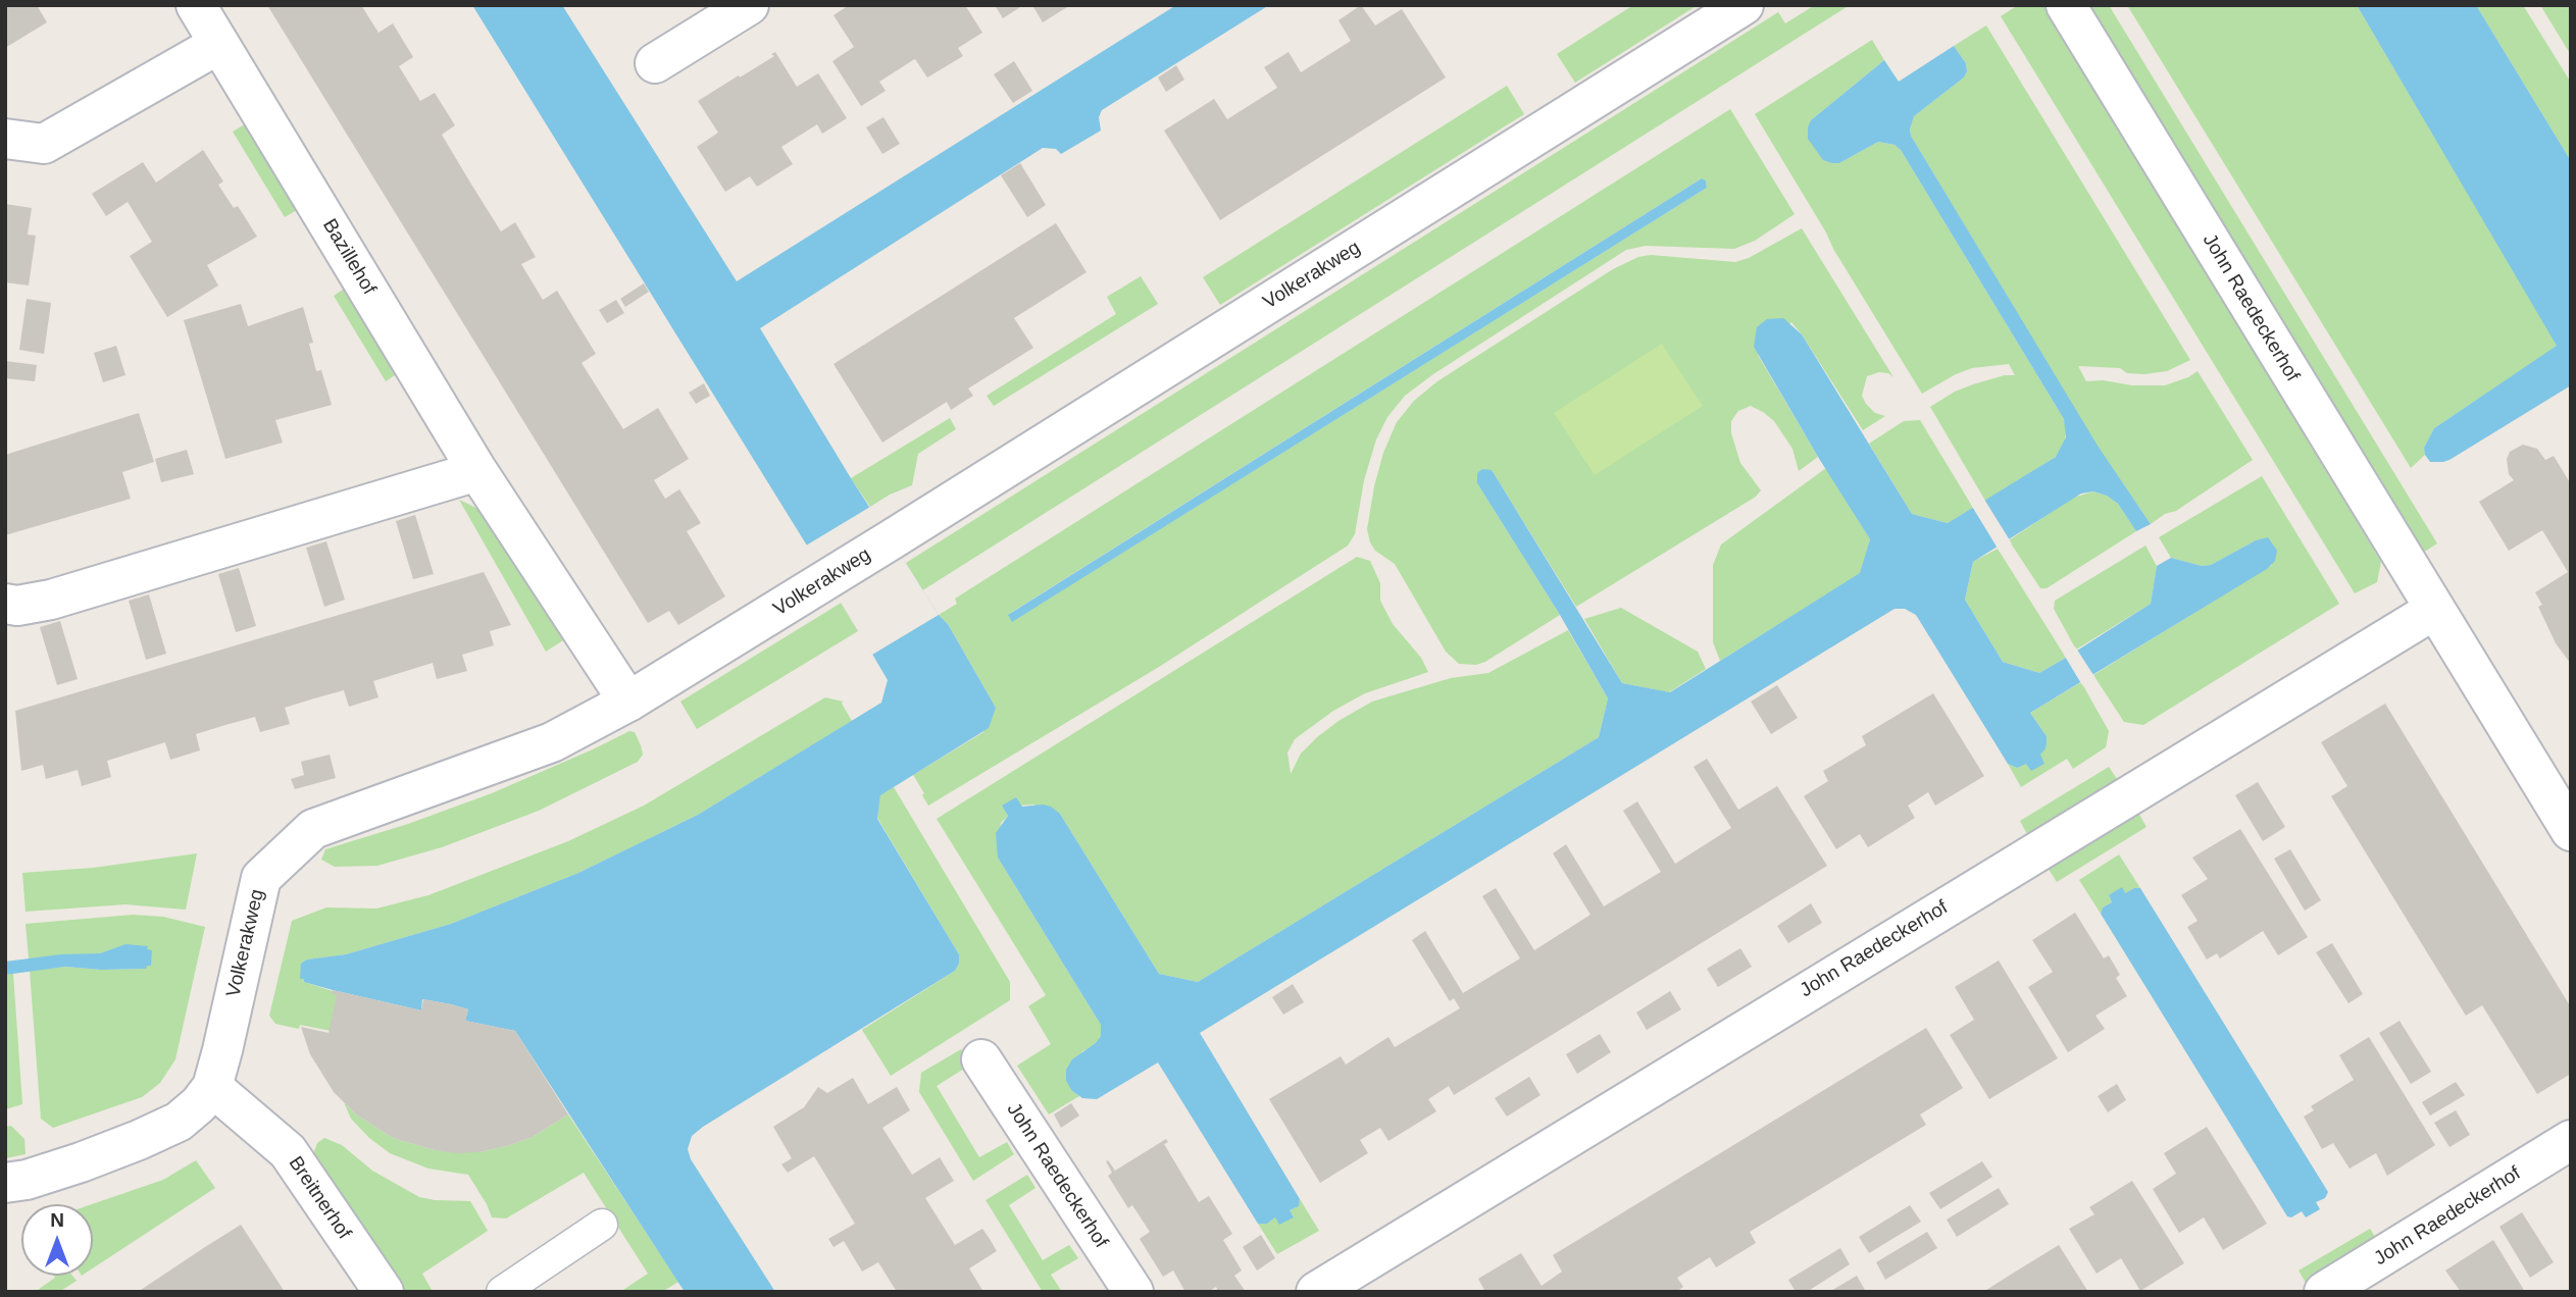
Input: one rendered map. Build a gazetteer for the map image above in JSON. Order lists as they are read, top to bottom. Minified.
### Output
{"streets":{"street":["Bazillehof","Volkerakweg","John Raedeckerhof","Breitnerhof"]},"crossings":[["Bazillehof","Volkerakweg"],["Volkerakweg","Breitnerhof"]],"north":"top"}
